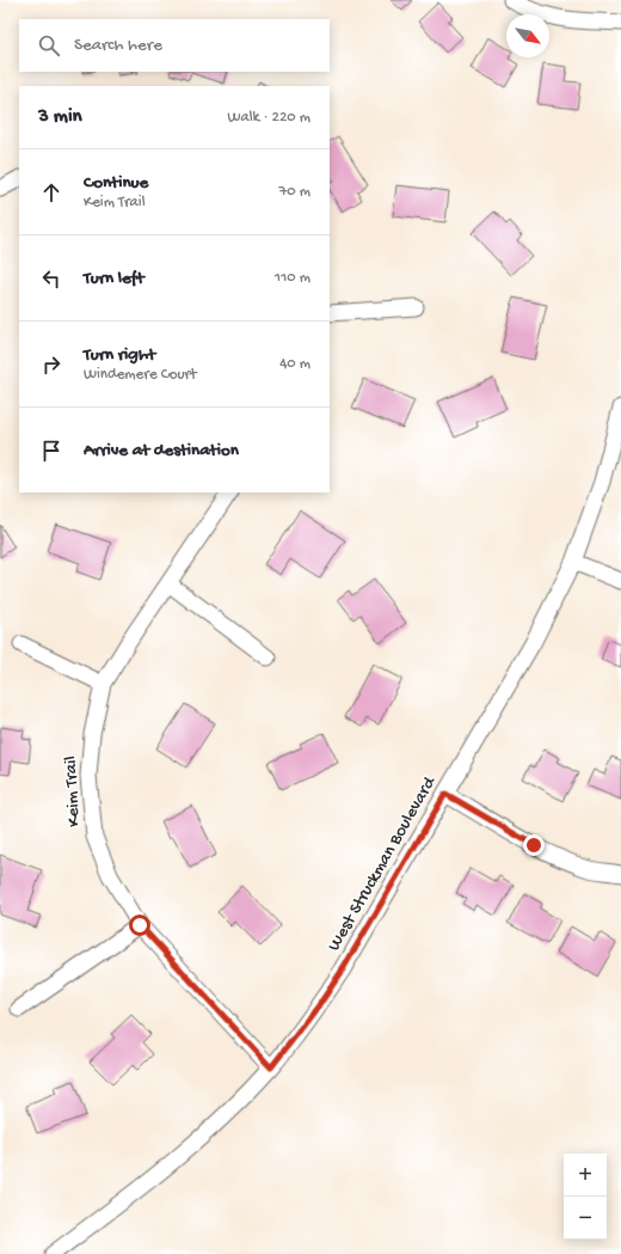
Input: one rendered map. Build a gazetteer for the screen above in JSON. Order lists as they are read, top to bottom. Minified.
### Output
{"streets":{"street":["Keim Trail","West Struckman Boulevard"]},"crossings":[["Keim Trail","West Struckman Boulevard"]],"north":"bottom right","page":{"search":"Search here","heading":["3 min","Walk · 220 m"],"list":[["Continue","Keim Trail","70 m"],["Turn left","110 m"],["Turn right","Windemere Court","40 m"],"Arrive at destination"],"map_buttons":["+","−"]}}
